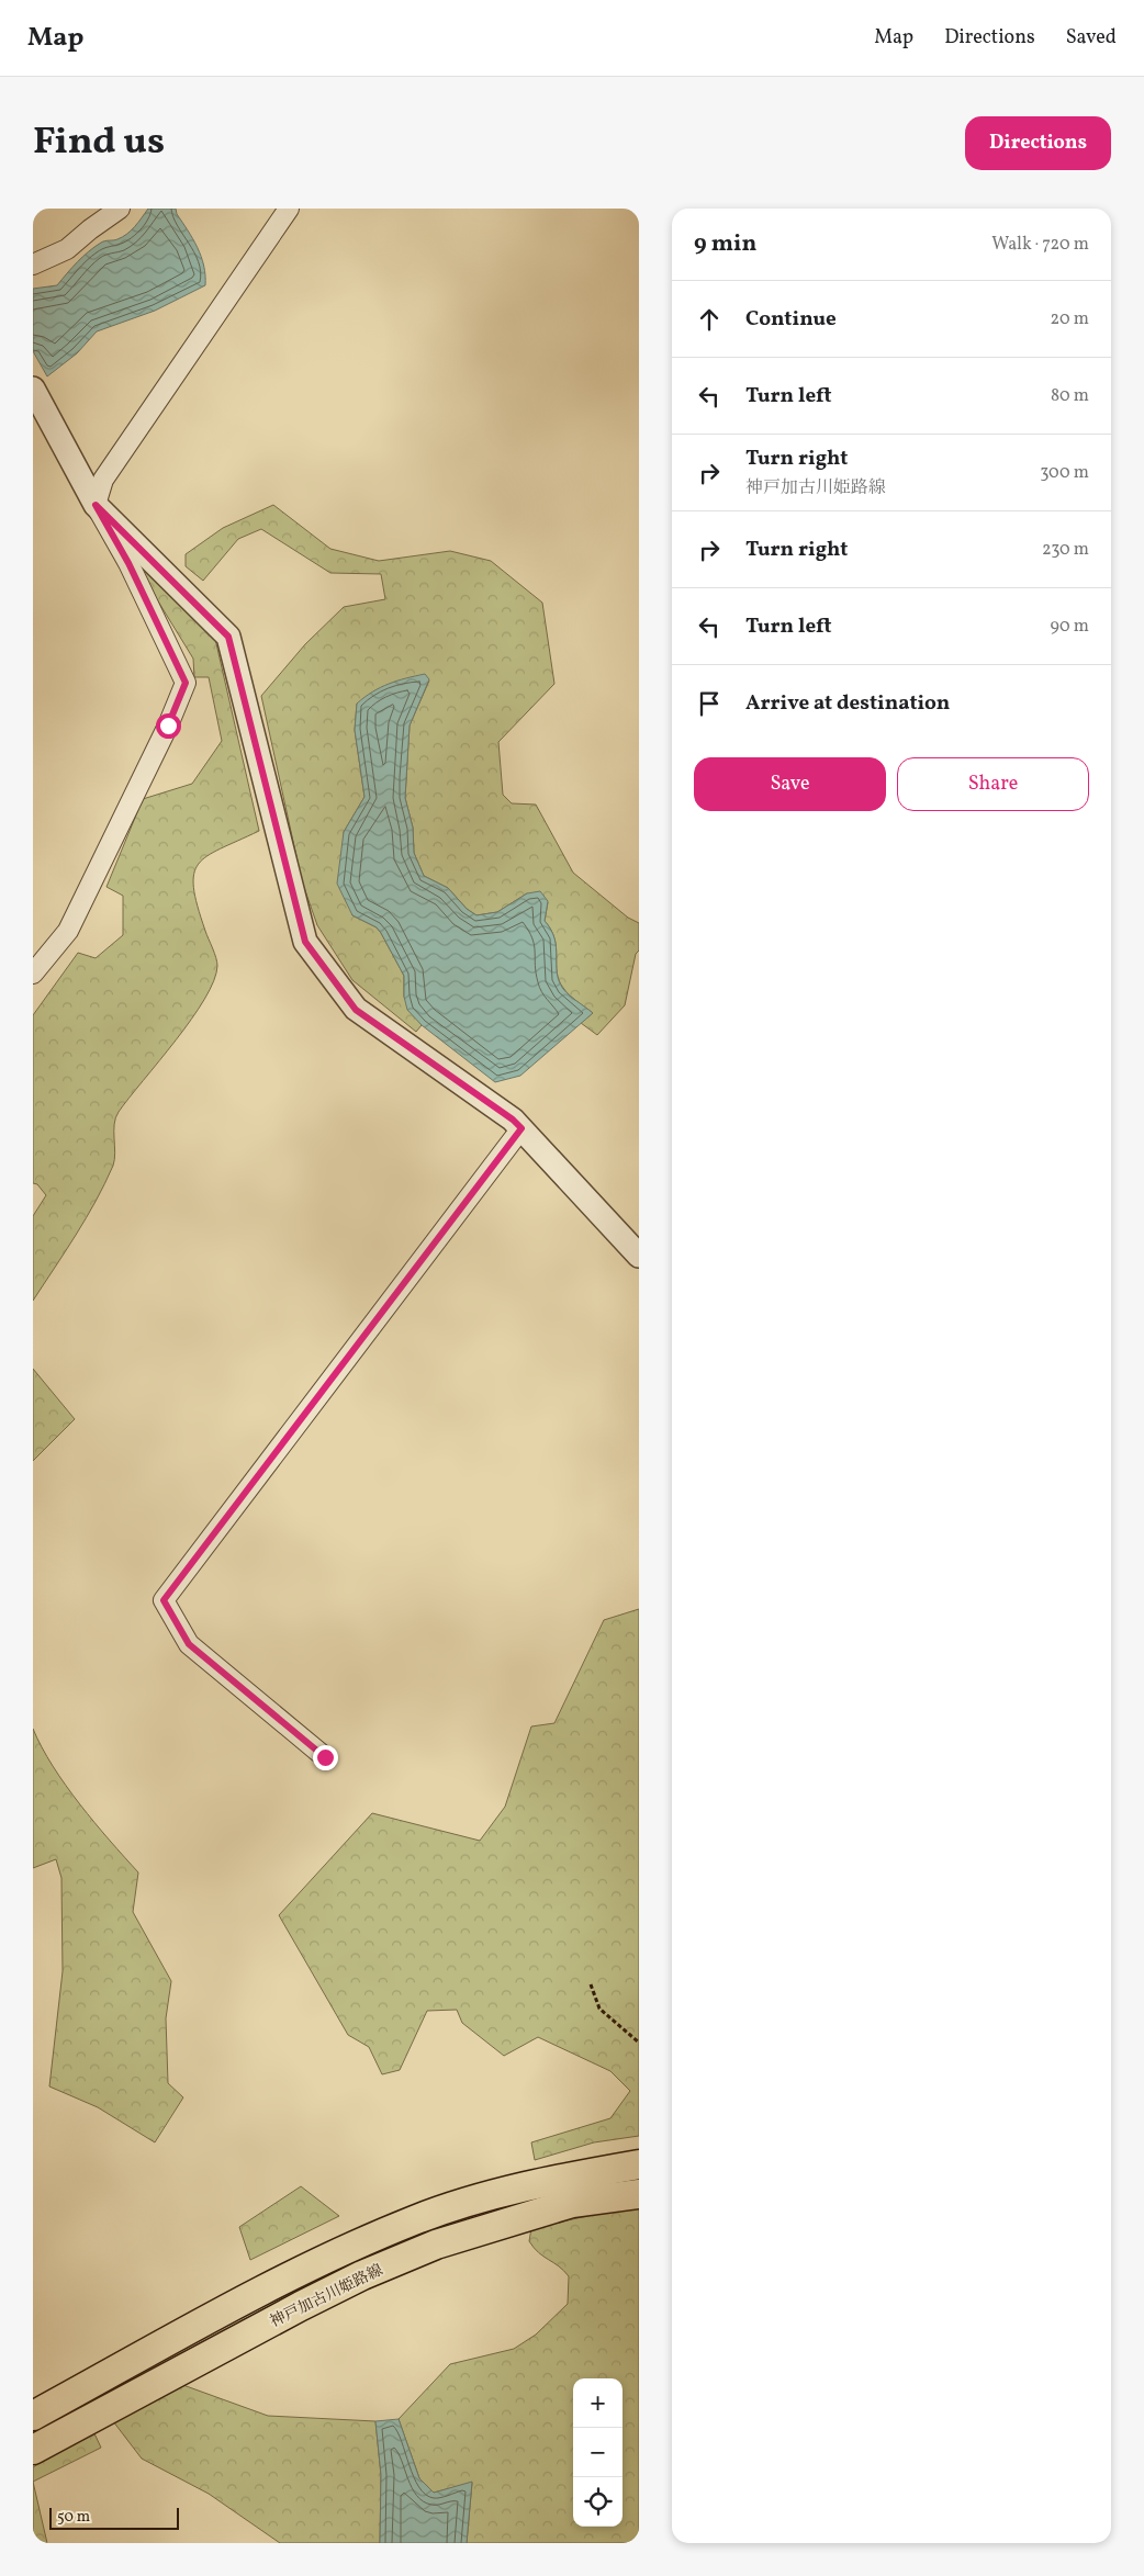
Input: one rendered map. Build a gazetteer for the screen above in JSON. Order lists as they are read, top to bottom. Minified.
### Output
{"streets":{"main road":["神戸加古川姫路線"]},"scale_bar":"50 m","page":{"header":"Map","nav":["Map","Directions","Saved"],"title":"Find us","buttons":["Directions",["Save","Share"]],"heading":["9 min","Walk · 720 m"],"list":[["Continue","20 m"],["Turn left","80 m"],["Turn right","神戸加古川姫路線","300 m"],["Turn right","230 m"],["Turn left","90 m"],"Arrive at destination"],"map_buttons":["+","−"],"scale":"50 m"}}
